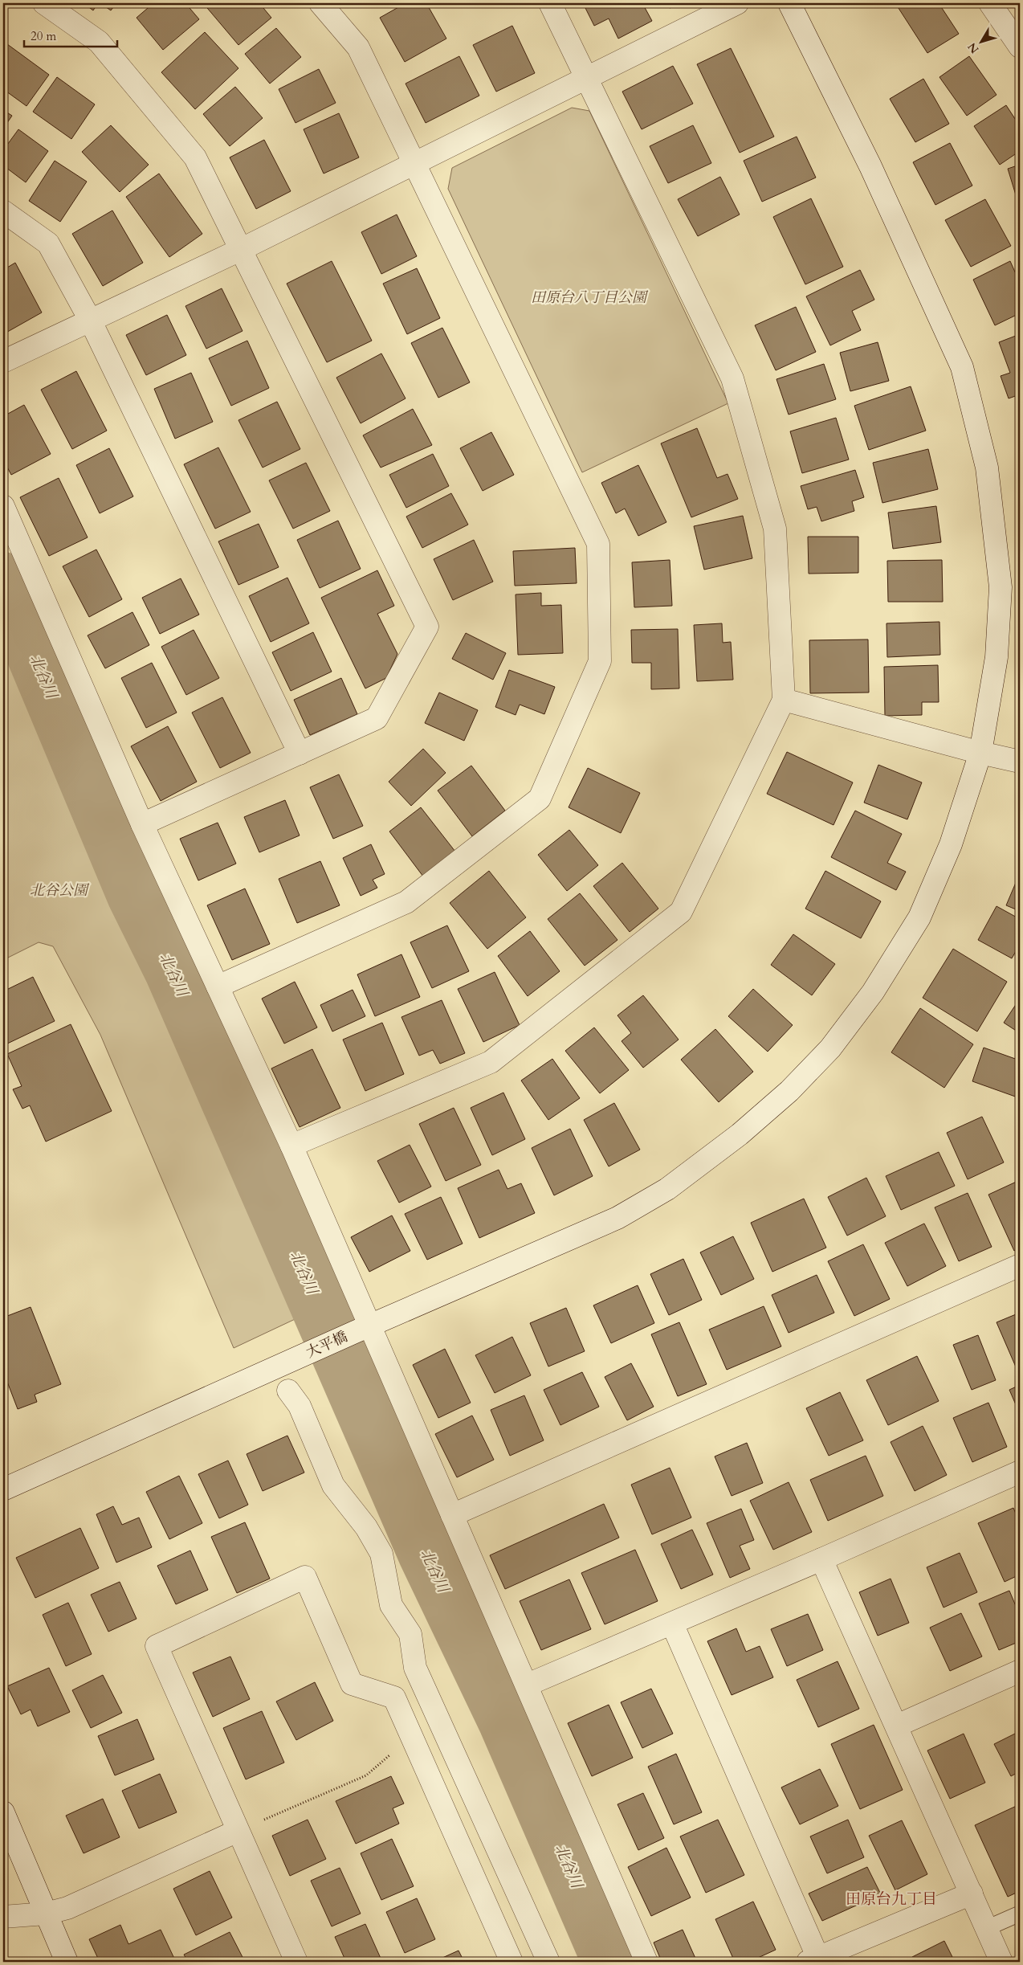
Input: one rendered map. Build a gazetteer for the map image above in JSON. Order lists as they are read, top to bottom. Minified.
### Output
{"streets":{"street":["大平橋"]},"districts":["田原台九丁目"],"water":["北谷川"],"parks":["田原台八丁目公園","北谷公園"],"scale_bar":"20 m","north":"bottom left"}
